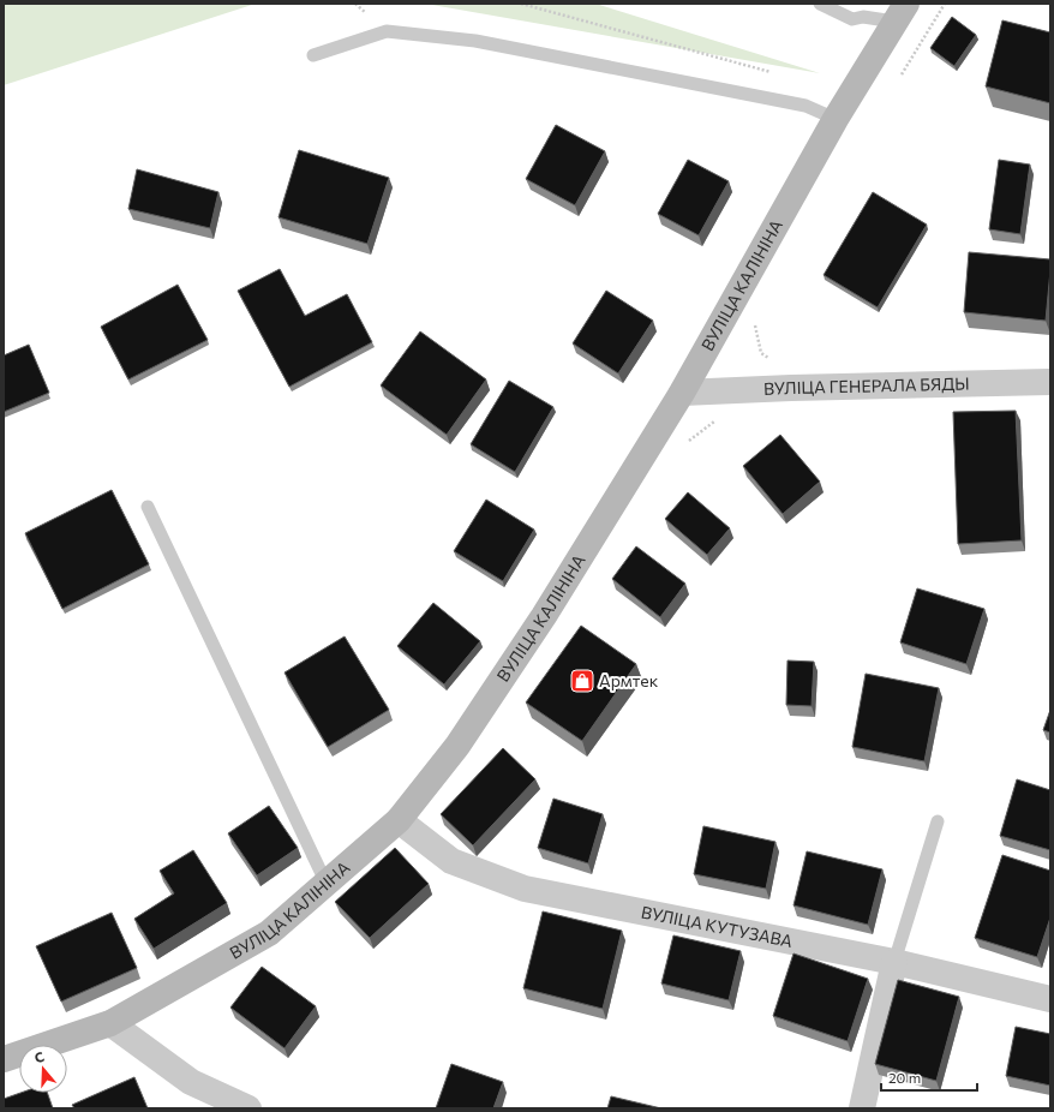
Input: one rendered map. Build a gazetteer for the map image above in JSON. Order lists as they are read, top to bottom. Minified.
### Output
{"streets":{"main road":["ВУЛІЦА КАЛІНІНА"],"street":["ВУЛІЦА ГЕНЕРАЛА БЯДЫ","ВУЛІЦА КУТУЗАВА"]},"crossings":[["ВУЛІЦА КАЛІНІНА","ВУЛІЦА ГЕНЕРАЛА БЯДЫ"],["ВУЛІЦА КАЛІНІНА","ВУЛІЦА КУТУЗАВА"]],"places":{"shop":["Армтек"]},"scale_bar":"20 m","north":"top"}
